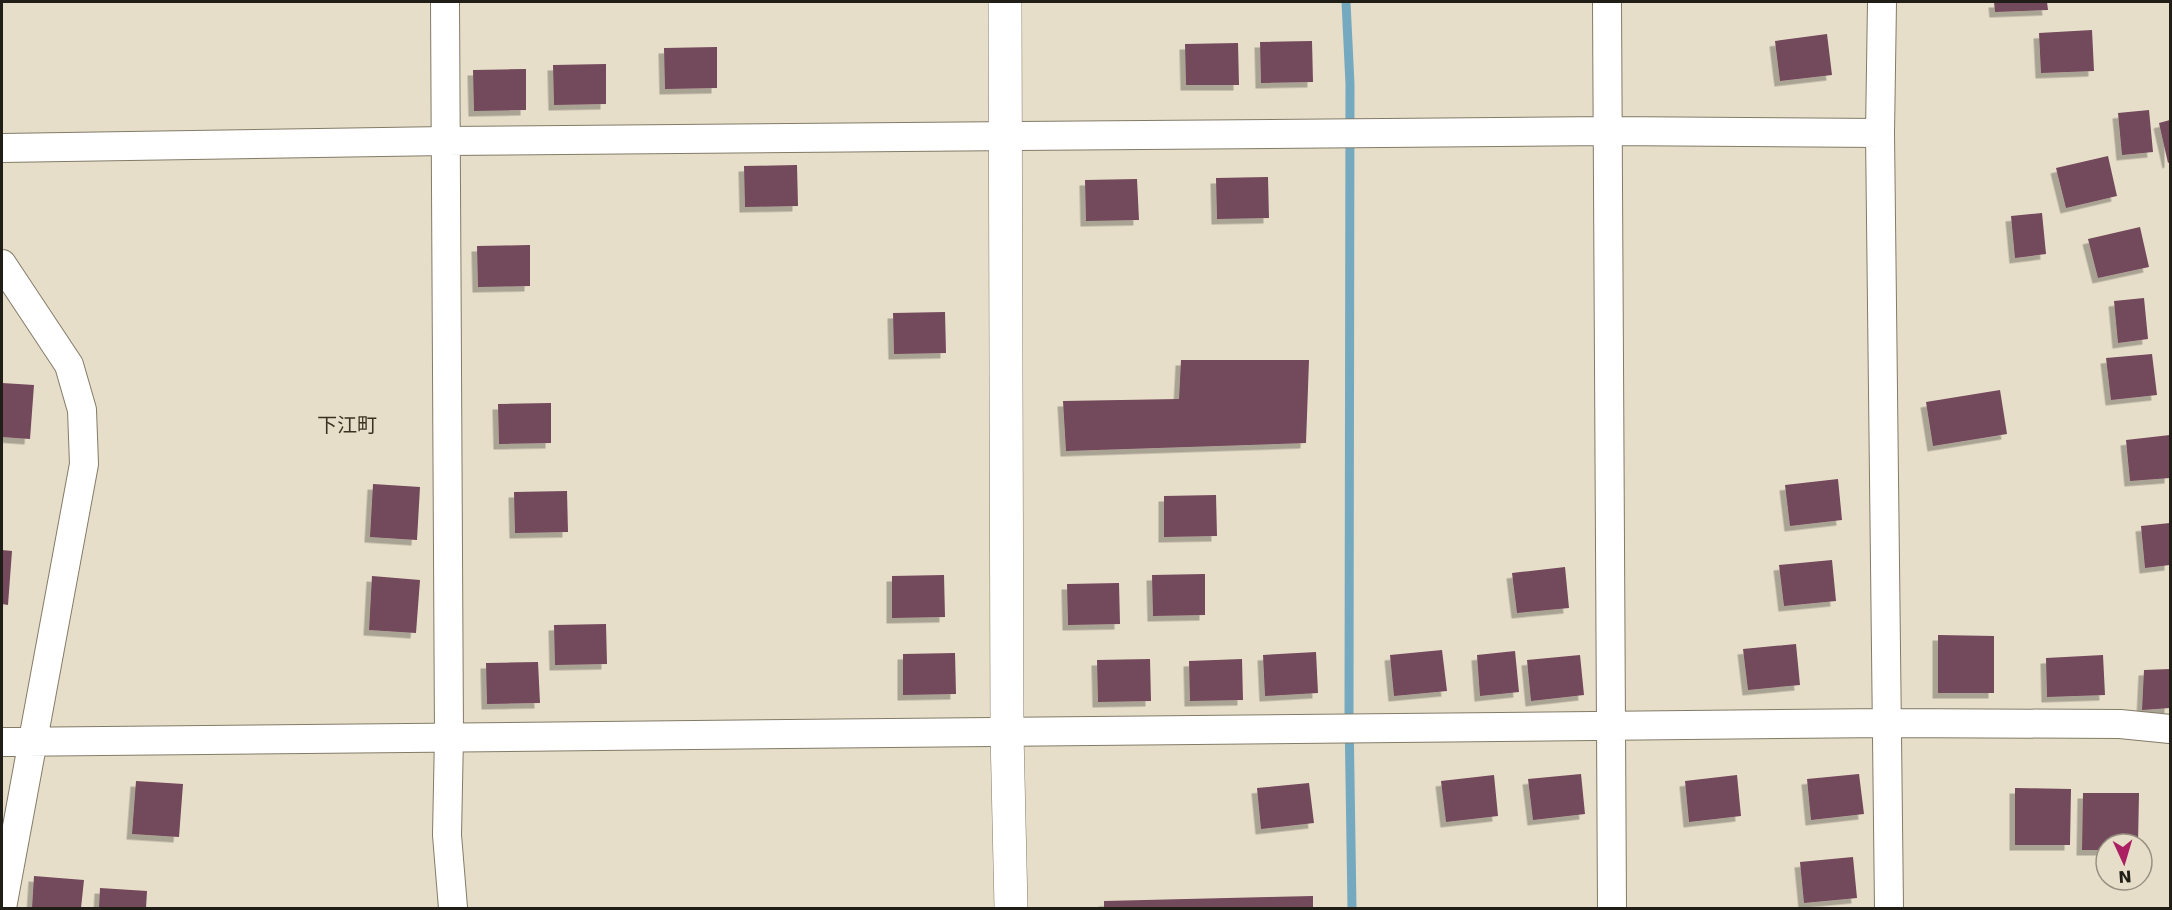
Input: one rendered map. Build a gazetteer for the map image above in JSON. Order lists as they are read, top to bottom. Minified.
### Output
{"districts":["下江町"],"north":"bottom"}
